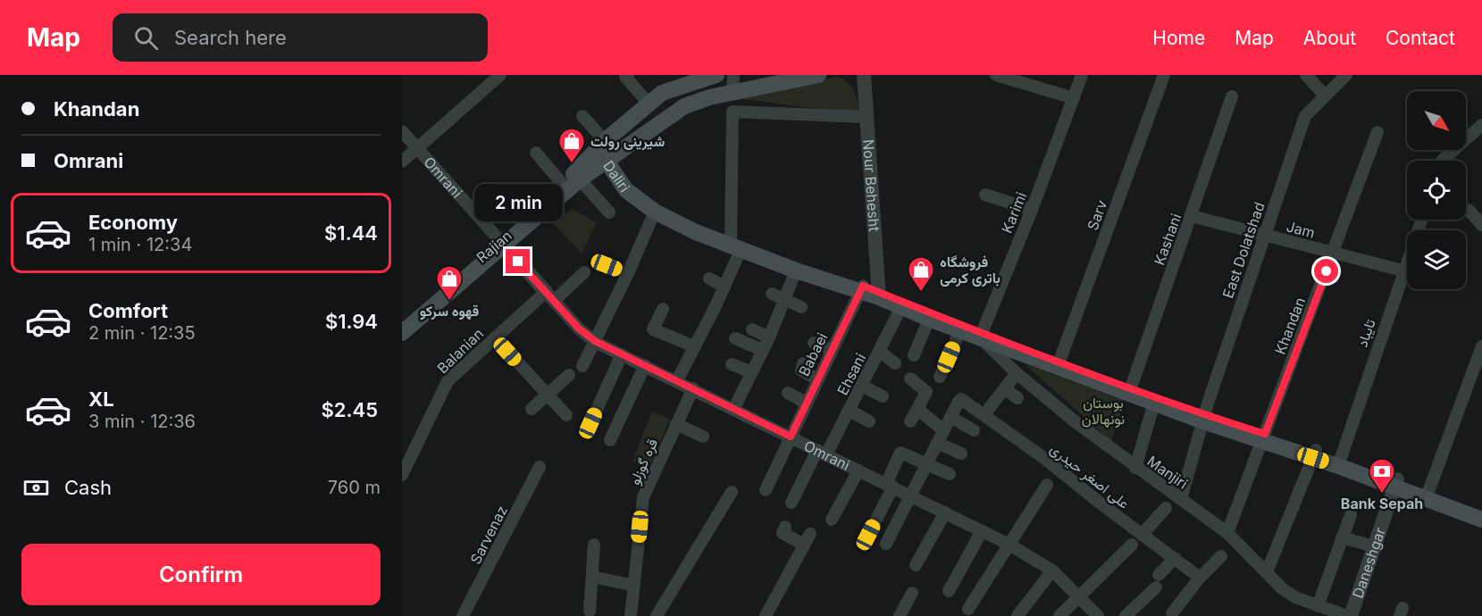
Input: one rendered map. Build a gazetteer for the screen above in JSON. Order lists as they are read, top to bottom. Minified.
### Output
{"streets":{"main road":["Daliri","Rajian"],"street":["Omrani","Nour Behesht","Karimi","Sarv","Jam","Kashani","East Dolatshad","Khandan","تایباد","Balanian","Babaei","Ehsani","قره گوزلو","Manjiri","علی اصغر حیدری","Sarvenaz","Daneshgar"]},"crossings":[["Omrani","Rajian"],["Omrani","Balanian"],["Omrani","Babaei"],["Omrani","Ehsani"],["Omrani","قره گوزلو"],["Daliri","Nour Behesht"],["Daliri","Karimi"],["Daliri","Sarv"],["Daliri","Kashani"],["Daliri","Rajian"],["Daliri","East Dolatshad"],["Daliri","Khandan"],["Daliri","تایباد"],["Daliri","Babaei"],["Daliri","Ehsani"],["Daliri","Manjiri"],["Daliri","Daneshgar"],["Nour Behesht","Babaei"],["Karimi","Manjiri"],["Jam","Kashani"],["Jam","East Dolatshad"],["Jam","Khandan"],["Jam","تایباد"],["East Dolatshad","Manjiri"],["Khandan","Manjiri"],["Manjiri","Daneshgar"]],"parks":["بوستان نونهالان"],"places":{"shop":["شیرینی رولت","فروشگاه باتری کرمی","قهوه سرکو"],"bank":["Bank Sepah"]},"north":"bottom right","page":{"header":"Map","search":"Search here","nav":["Home","Map","About","Contact"],"banner":["Khandan","Omrani"],"bubble":"2 min","list":[{"name":"Economy","note":"1 min · 12:34","value":"$1.44"},{"name":"Comfort","note":"2 min · 12:35","value":"$1.94"},{"name":"XL","note":"3 min · 12:36","value":"$2.45"}],"pay":["Cash","760 m"],"buttons":"Confirm"}}
